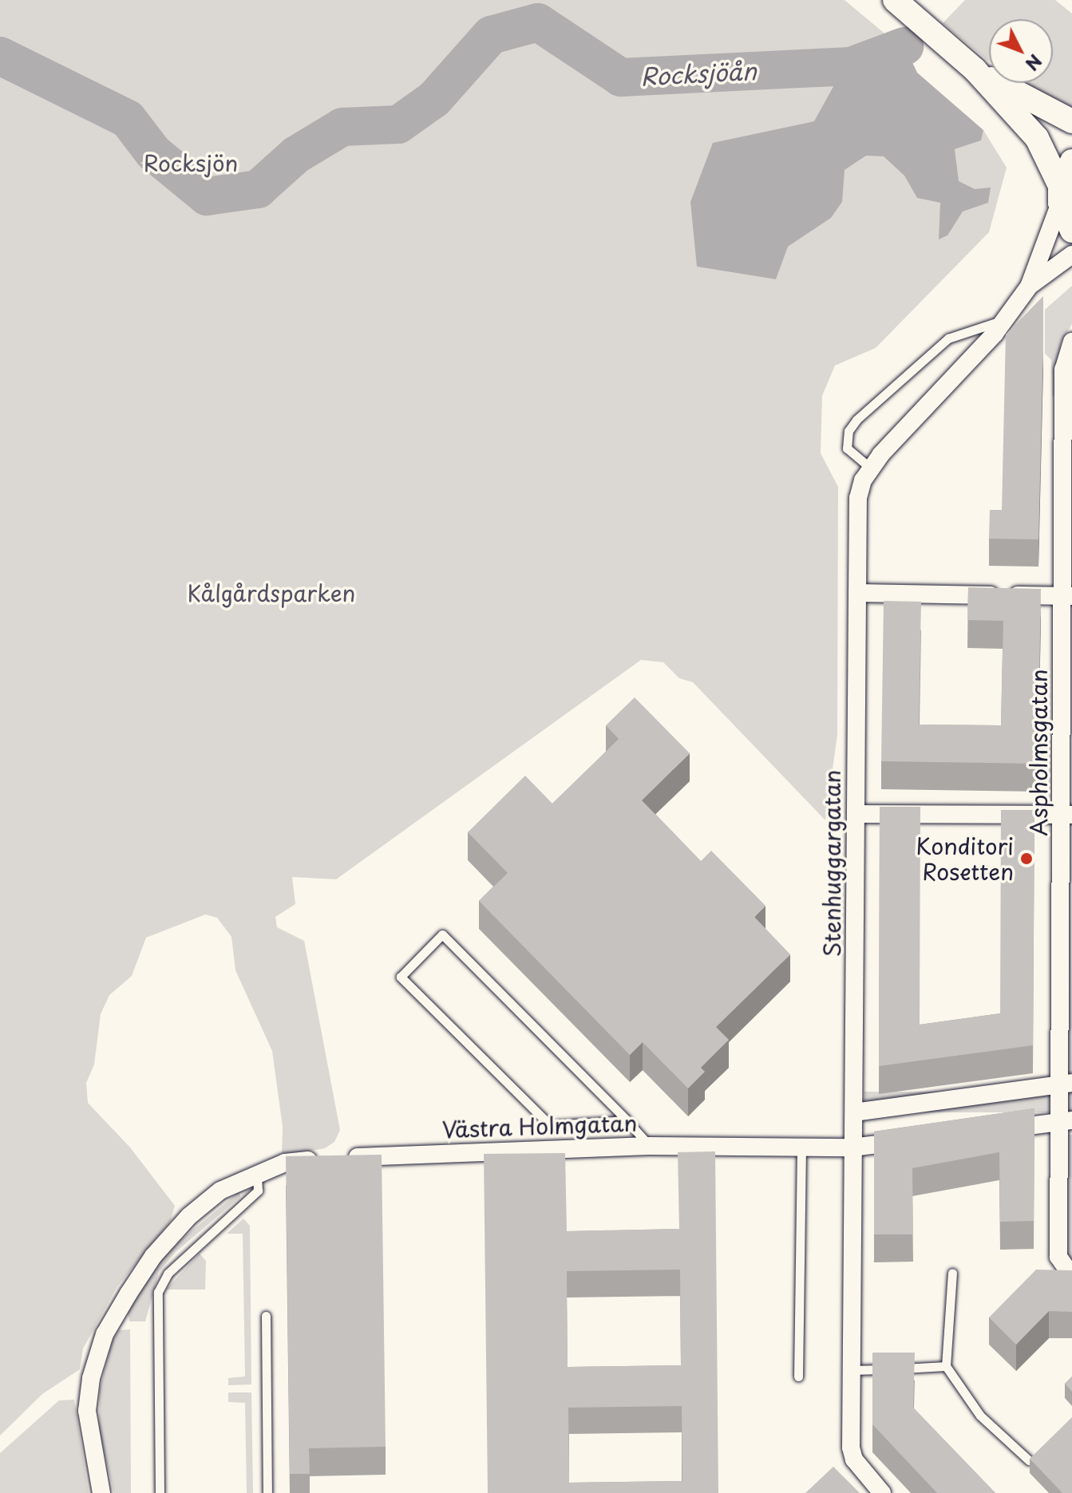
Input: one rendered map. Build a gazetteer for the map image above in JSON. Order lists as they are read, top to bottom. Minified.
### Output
{"streets":{"street":["Aspholmsgatan","Stenhuggargatan","Västra Holmgatan"]},"crossings":[["Stenhuggargatan","Västra Holmgatan"]],"water":["Rocksjöån"],"parks":["Rocksjön","Kålgårdsparken"],"places":["Konditori Rosetten"],"north":"bottom right"}
